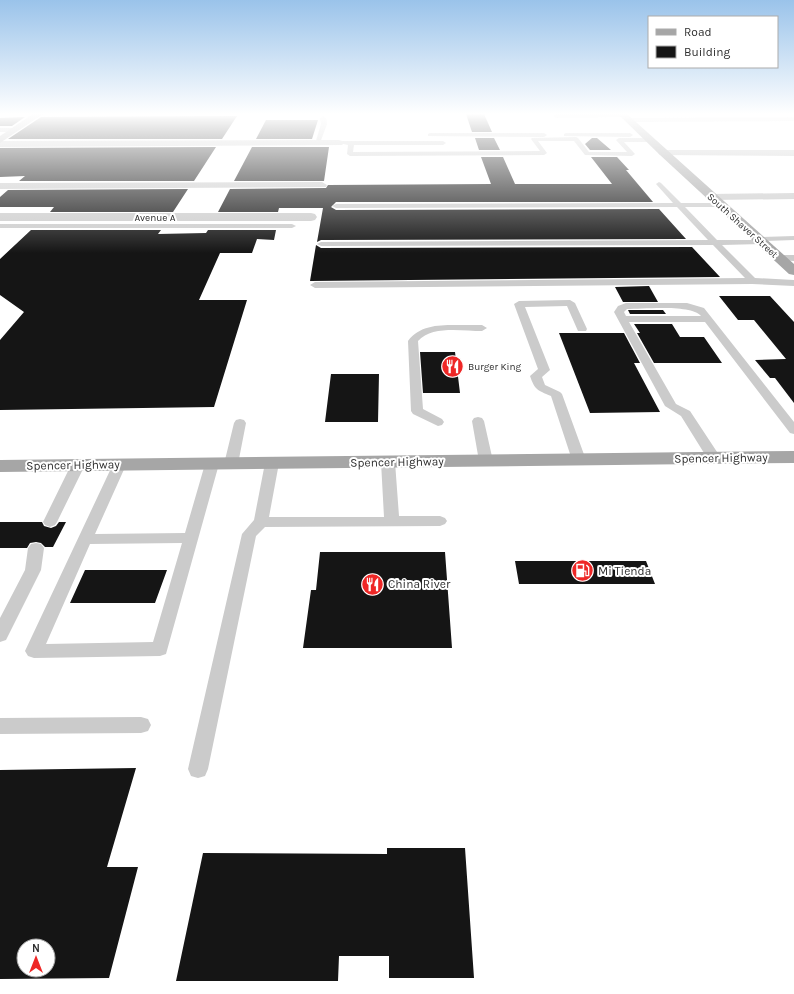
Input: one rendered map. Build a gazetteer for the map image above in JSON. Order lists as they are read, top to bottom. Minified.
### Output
{"streets":{"main road":["South Shaver Street","Spencer Highway"],"street":["Avenue A"]},"places":{"restaurant":["Burger King","China River"],"fuel station":["Mi Tienda"]},"legend":["Road","Building"],"north":"top"}
